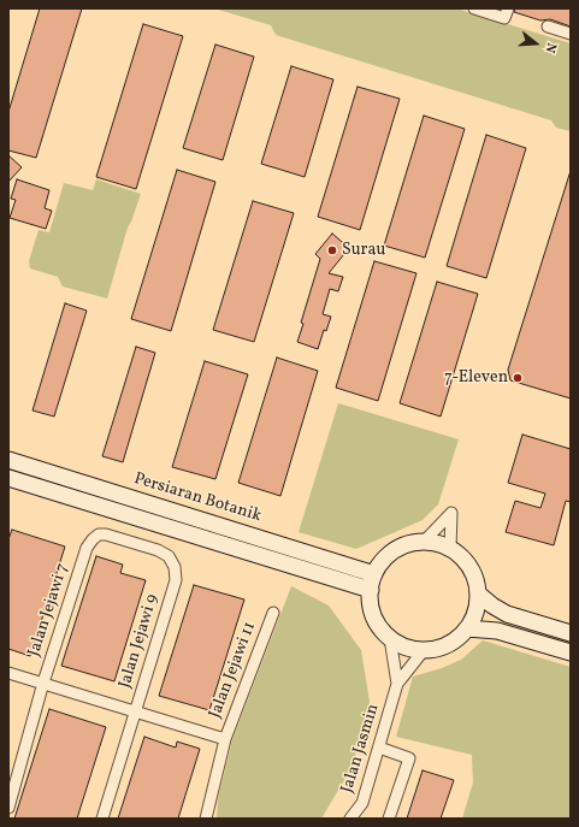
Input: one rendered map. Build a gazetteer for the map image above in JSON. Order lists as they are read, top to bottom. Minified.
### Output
{"streets":{"main road":["Persiaran Botanik"],"street":["Jalan Jejawi 7","Jalan Jejawi 9","Jalan Jejawi 11","Jalan Jasmin"]},"crossings":[["Persiaran Botanik","Jalan Jasmin"],["Jalan Jejawi 7","Jalan Jejawi 9"]],"places":["Surau","7-Eleven"],"north":"right"}
